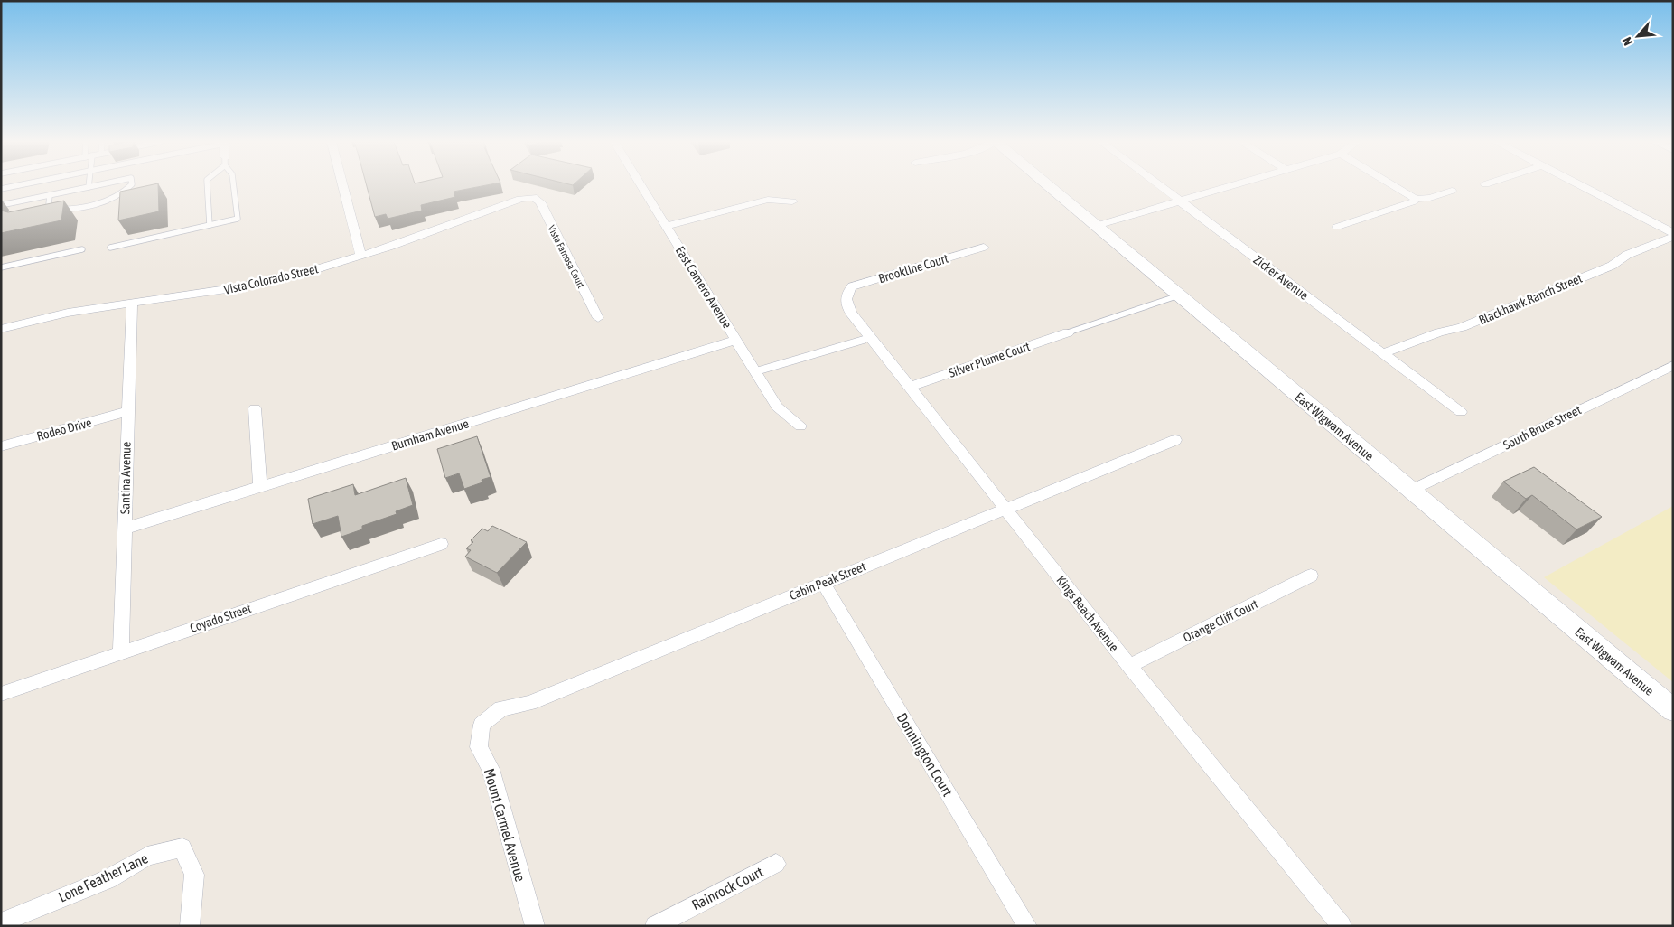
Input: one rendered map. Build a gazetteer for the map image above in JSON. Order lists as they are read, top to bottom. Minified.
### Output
{"streets":{"main road":["East Wigwam Avenue"],"street":["Vista Famosa Court","Brookline Court","Zicker Avenue","Vista Colorado Street","East Camero Avenue","Blackhawk Ranch Street","Silver Plume Court","South Bruce Street","Rodeo Drive","Burnham Avenue","Santina Avenue","Cabin Peak Street","Kings Beach Avenue","Coyado Street","Orange Cliff Court","Donnington Court","Mount Carmel Avenue","Lone Feather Lane","Rainrock Court"]},"crossings":[["Vista Famosa Court","Vista Colorado Street"],["Brookline Court","Kings Beach Avenue"],["Zicker Avenue","Blackhawk Ranch Street"],["Vista Colorado Street","Santina Avenue"],["East Camero Avenue","Burnham Avenue"],["Silver Plume Court","Kings Beach Avenue"],["East Wigwam Avenue","South Bruce Street"],["Rodeo Drive","Santina Avenue"],["Burnham Avenue","Santina Avenue"],["Santina Avenue","Coyado Street"],["Cabin Peak Street","Kings Beach Avenue"],["Cabin Peak Street","Donnington Court"],["Cabin Peak Street","Mount Carmel Avenue"],["Kings Beach Avenue","Orange Cliff Court"]],"north":"bottom left"}
